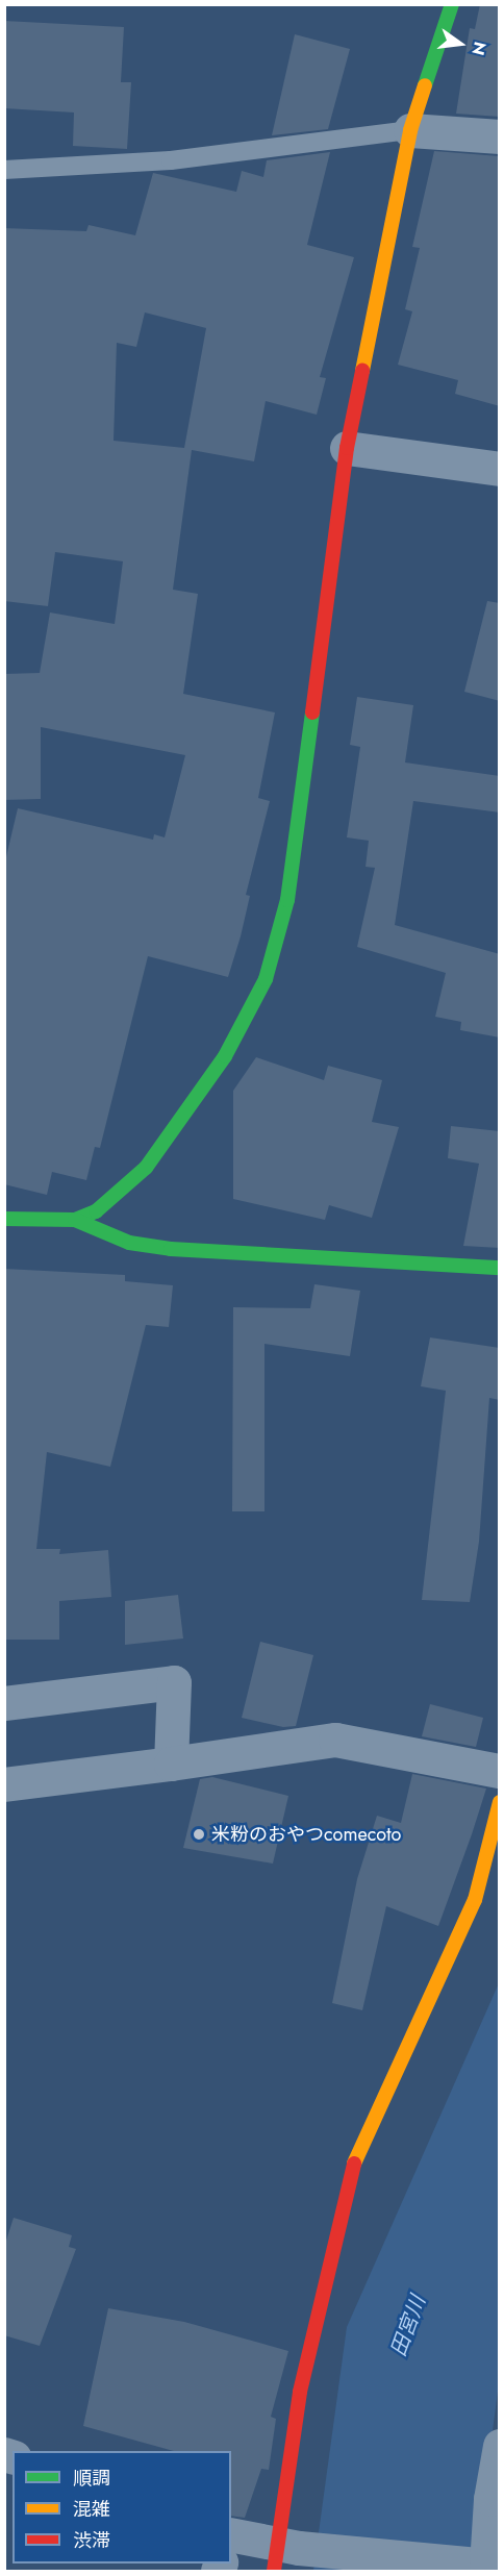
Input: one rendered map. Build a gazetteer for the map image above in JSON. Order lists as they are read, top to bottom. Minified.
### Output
{"water":["田宮川"],"places":["米粉のおやつcomecoto"],"legend":["順調","混雑","渋滞"],"north":"right"}
